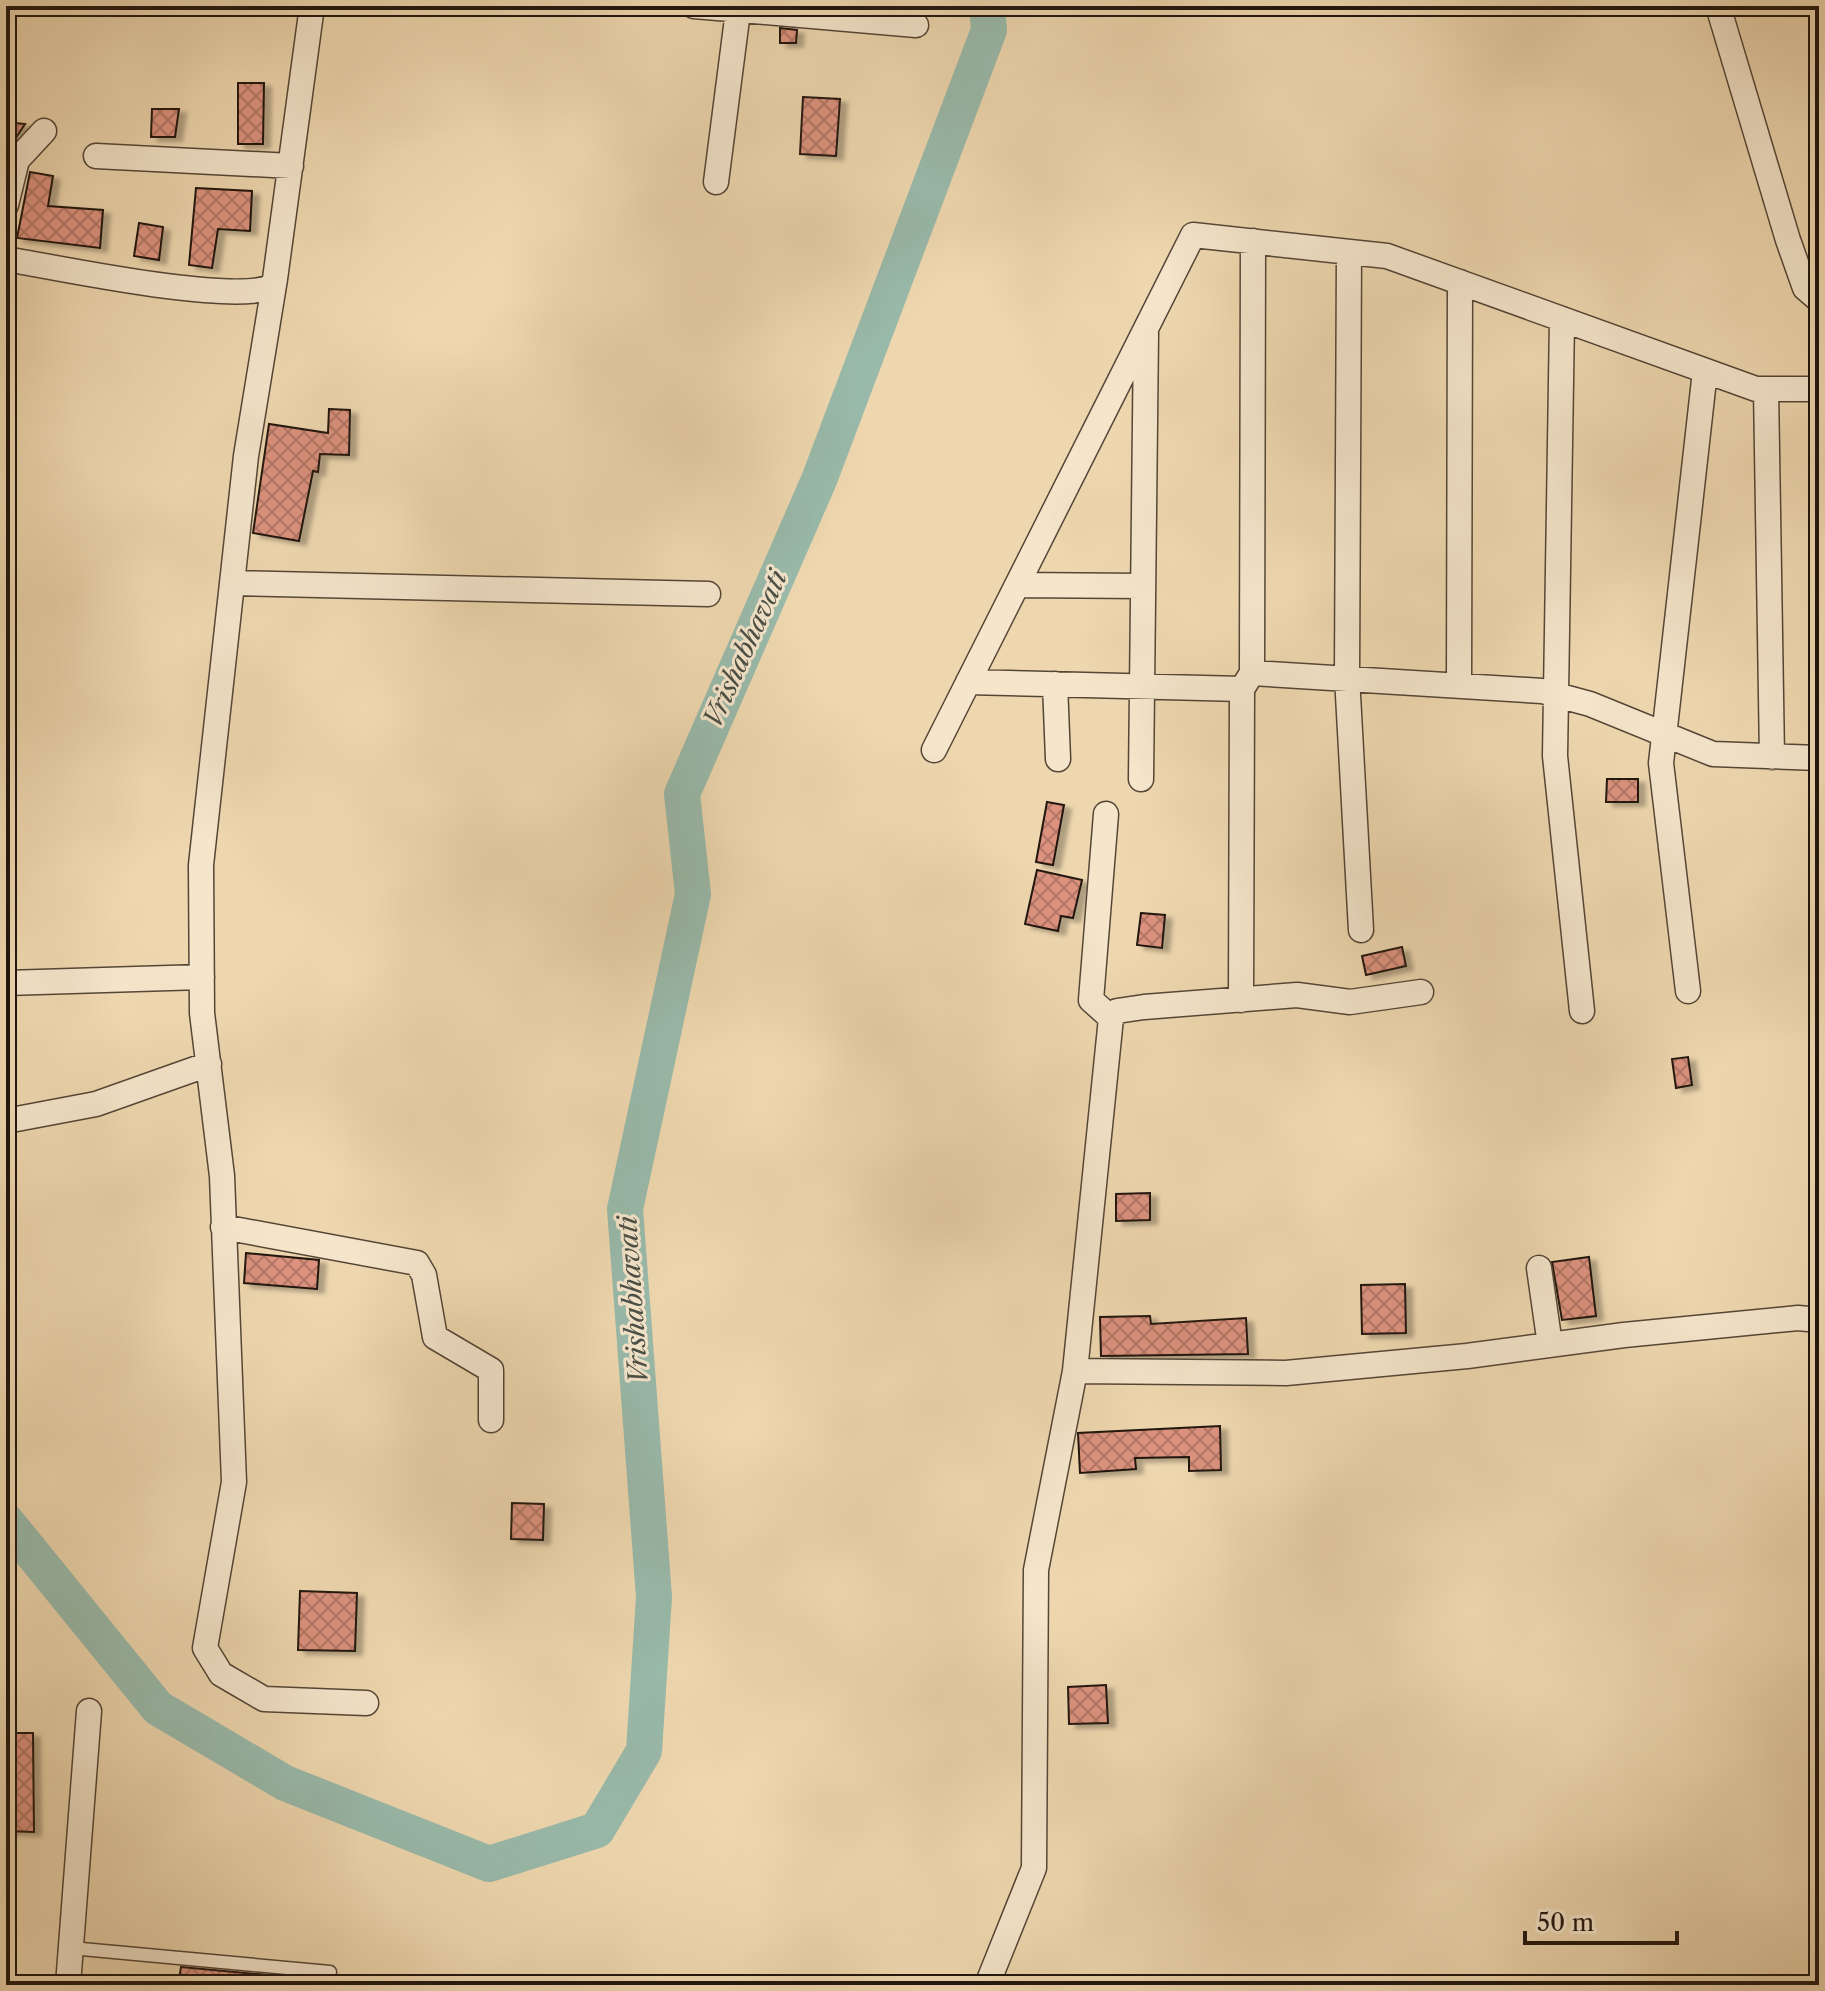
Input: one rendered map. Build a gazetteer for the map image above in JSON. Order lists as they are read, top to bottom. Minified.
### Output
{"water":["Vrishabhavati"],"scale_bar":"50 m"}
